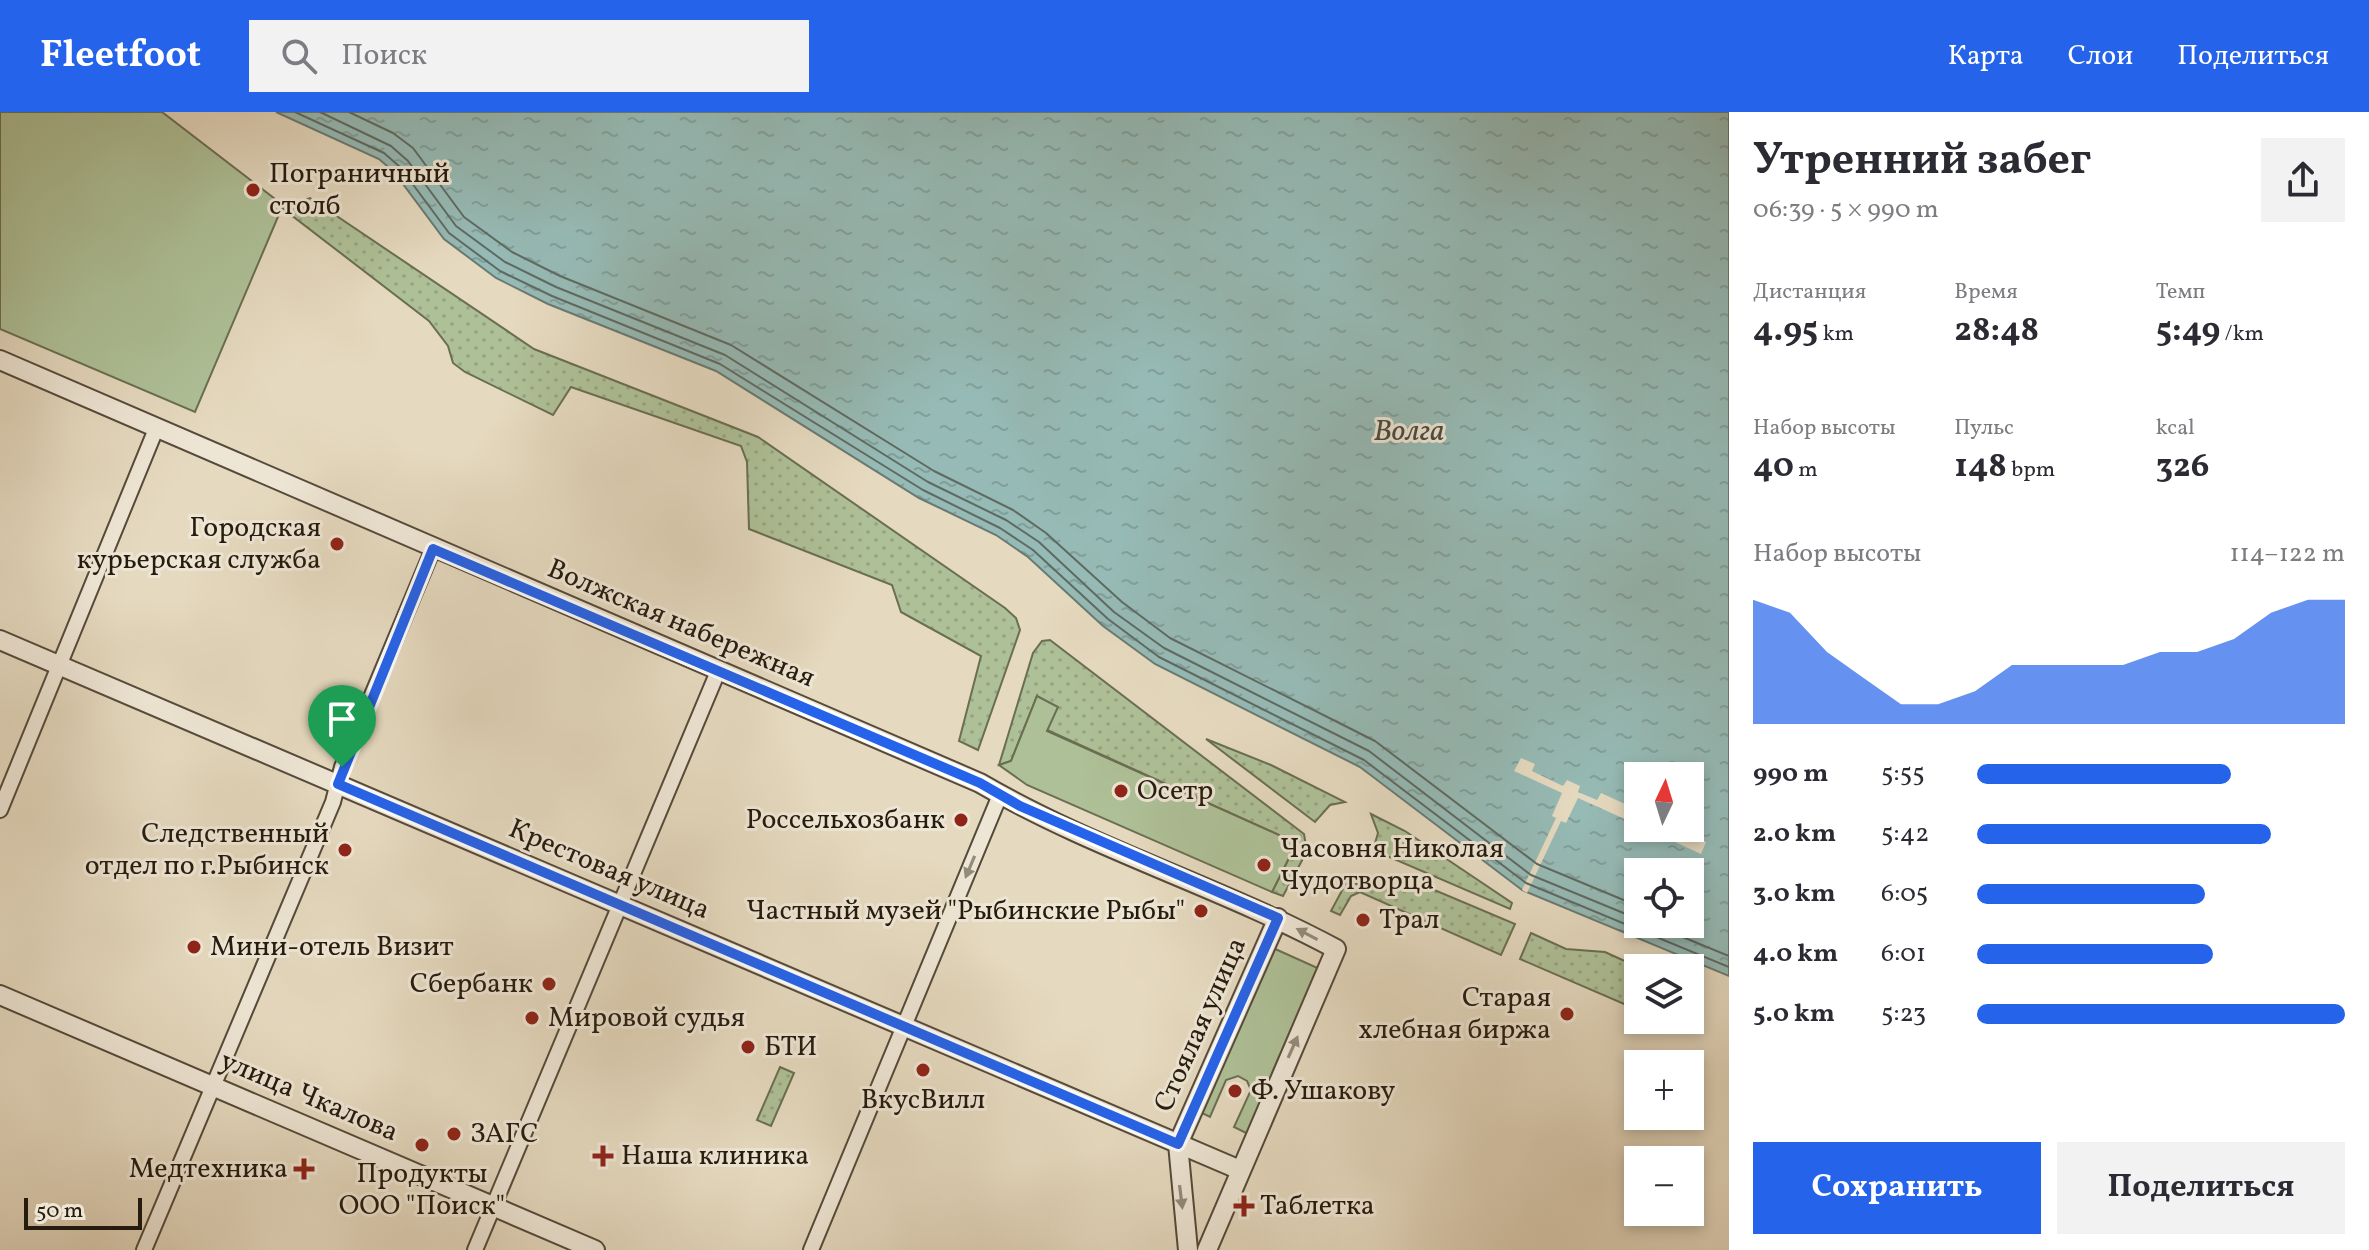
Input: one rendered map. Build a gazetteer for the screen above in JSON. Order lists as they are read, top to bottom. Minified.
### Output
{"streets":{"street":["Волжская набережная","Крестовая улица","Стоялая улица","улица Чкалова"]},"crossings":[["Волжская набережная","Крестовая улица"],["Волжская набережная","Стоялая улица"],["Крестовая улица","Стоялая улица"]],"water":["Волга"],"places":{"other":["Пограничный столб","Городская курьерская служба","Осетр","Россельхозбанк","Следственный отдел по г.Рыбинск","Часовня Николая Чудотворца","Частный музей \"Рыбинские Рыбы\"","Трал","Мини-отель Визит","Сбербанк","Старая хлебная биржа","Мировой судья","БТИ","ВкусВилл","Ф. Ушакову","ЗАГС","Продукты ООО \"Поиск\""],"health":["Наша клиника","Медтехника","Таблетка"]},"scale_bar":"50 m","north":"top","page":{"header":"Fleetfoot","search":"Поиск","nav":["Карта","Слои","Поделиться"],"heading":["Утренний забег","06:39 · 5 × 990 m"],"stats":[["Дистанция","4.95 km"],["Время","28:48"],["Темп","5:49 /km"],["Набор высоты","40 m"],["Пульс","148 bpm"],["kcal","326"]],"chart":["Набор высоты","114–122 m"],"list":[{"name":"990 m","note":"5:55"},{"name":"2.0 km","note":"5:42"},{"name":"3.0 km","note":"6:05"},{"name":"4.0 km","note":"6:01"},{"name":"5.0 km","note":"5:23"}],"map_buttons":["+","−"],"buttons":["Сохранить","Поделиться"],"scale":"50 m"}}
